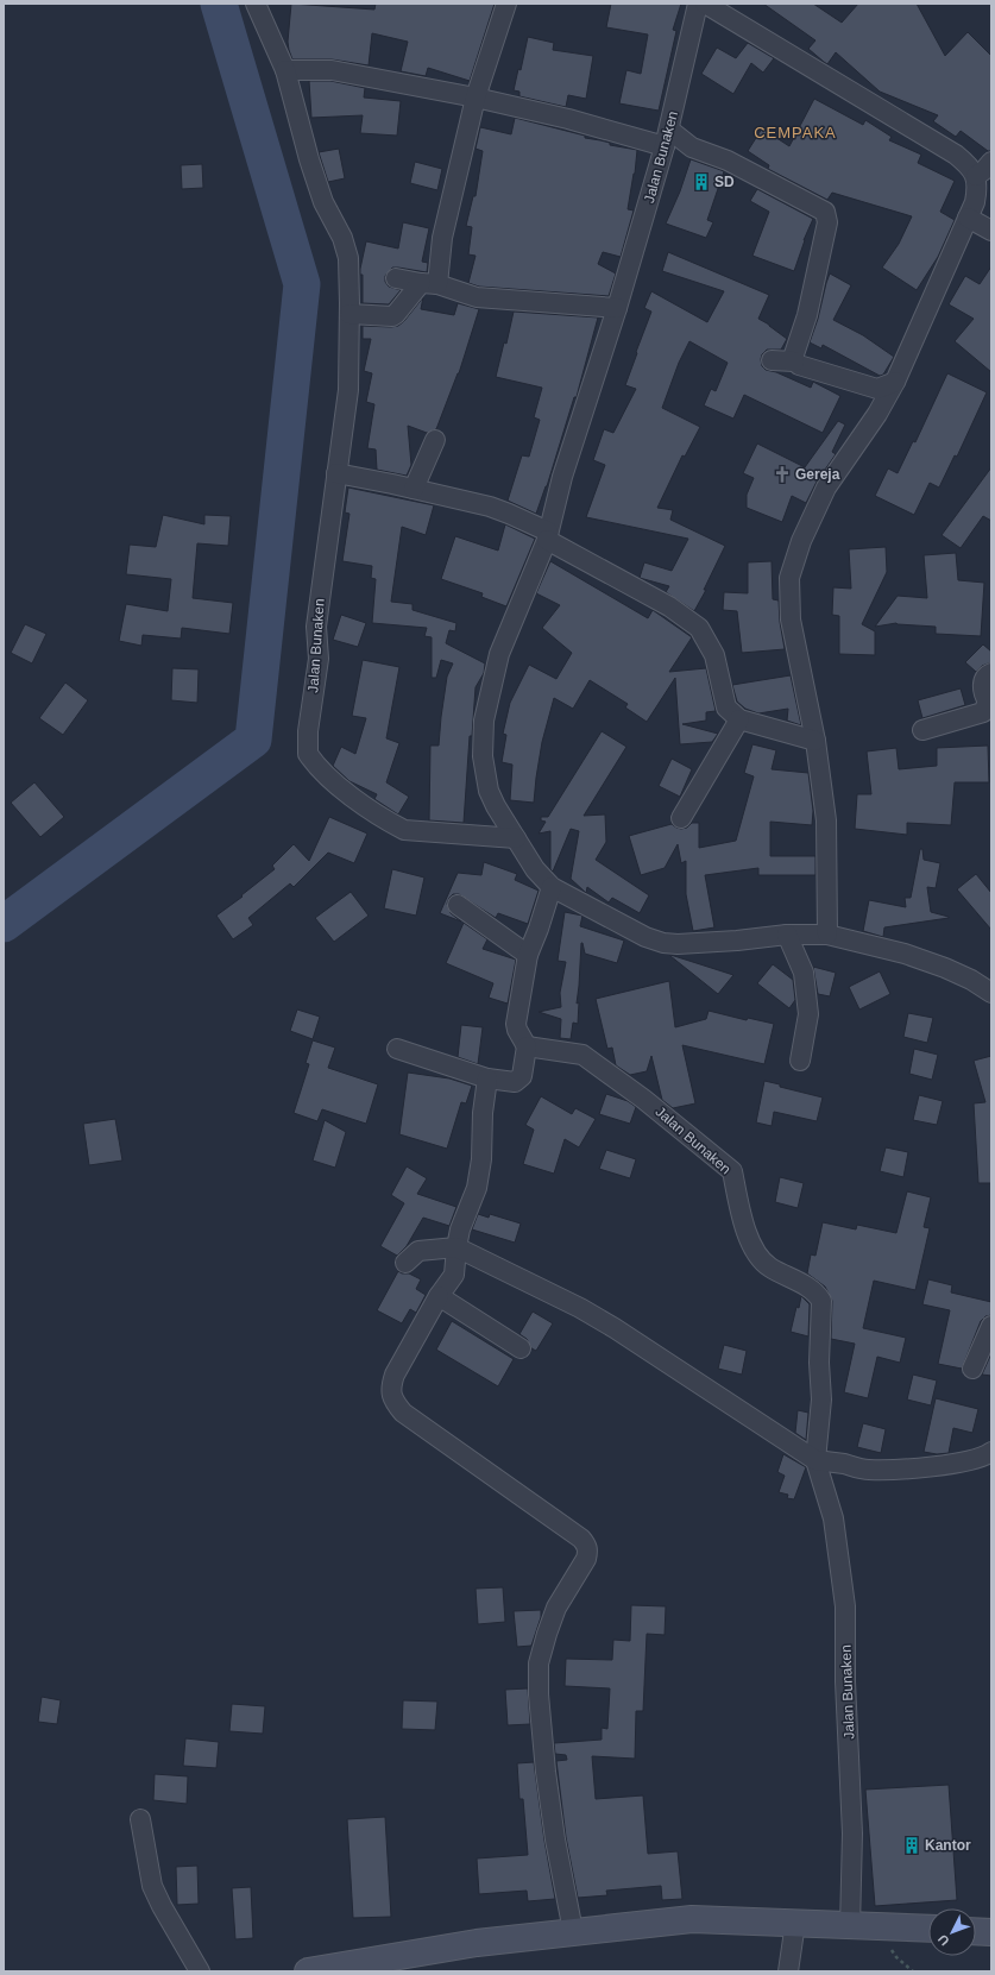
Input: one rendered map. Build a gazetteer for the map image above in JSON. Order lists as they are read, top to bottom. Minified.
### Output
{"streets":{"street":["Jalan Bunaken"]},"districts":["CEMPAKA"],"places":{"building":["SD","Kantor"],"church":["Gereja"]},"north":"bottom left"}
